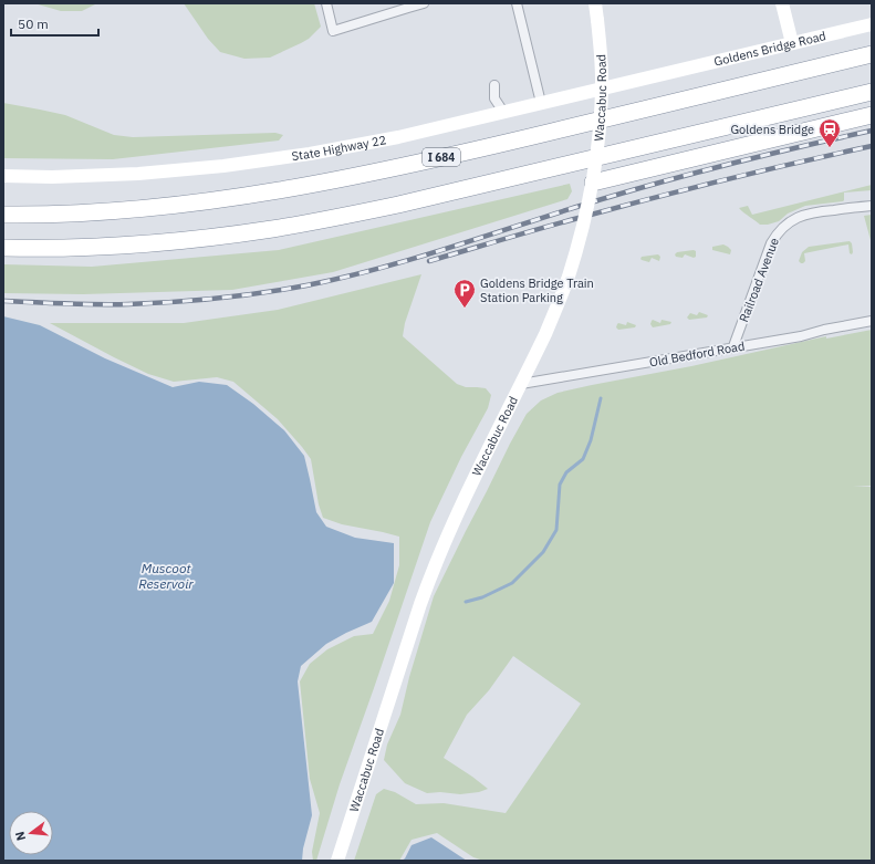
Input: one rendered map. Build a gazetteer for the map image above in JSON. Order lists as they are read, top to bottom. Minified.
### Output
{"streets":{"highway":["I 684"],"main road":["Goldens Bridge Road","Waccabuc Road","State Highway 22"],"street":["Railroad Avenue","Old Bedford Road"]},"crossings":[["Goldens Bridge Road","State Highway 22"],["Waccabuc Road","Old Bedford Road"],["Railroad Avenue","Old Bedford Road"]],"water":["Muscoot Reservoir"],"places":{"station":["Goldens Bridge"],"parking":["Goldens Bridge Train Station Parking"]},"scale_bar":"50 m","north":"left"}
